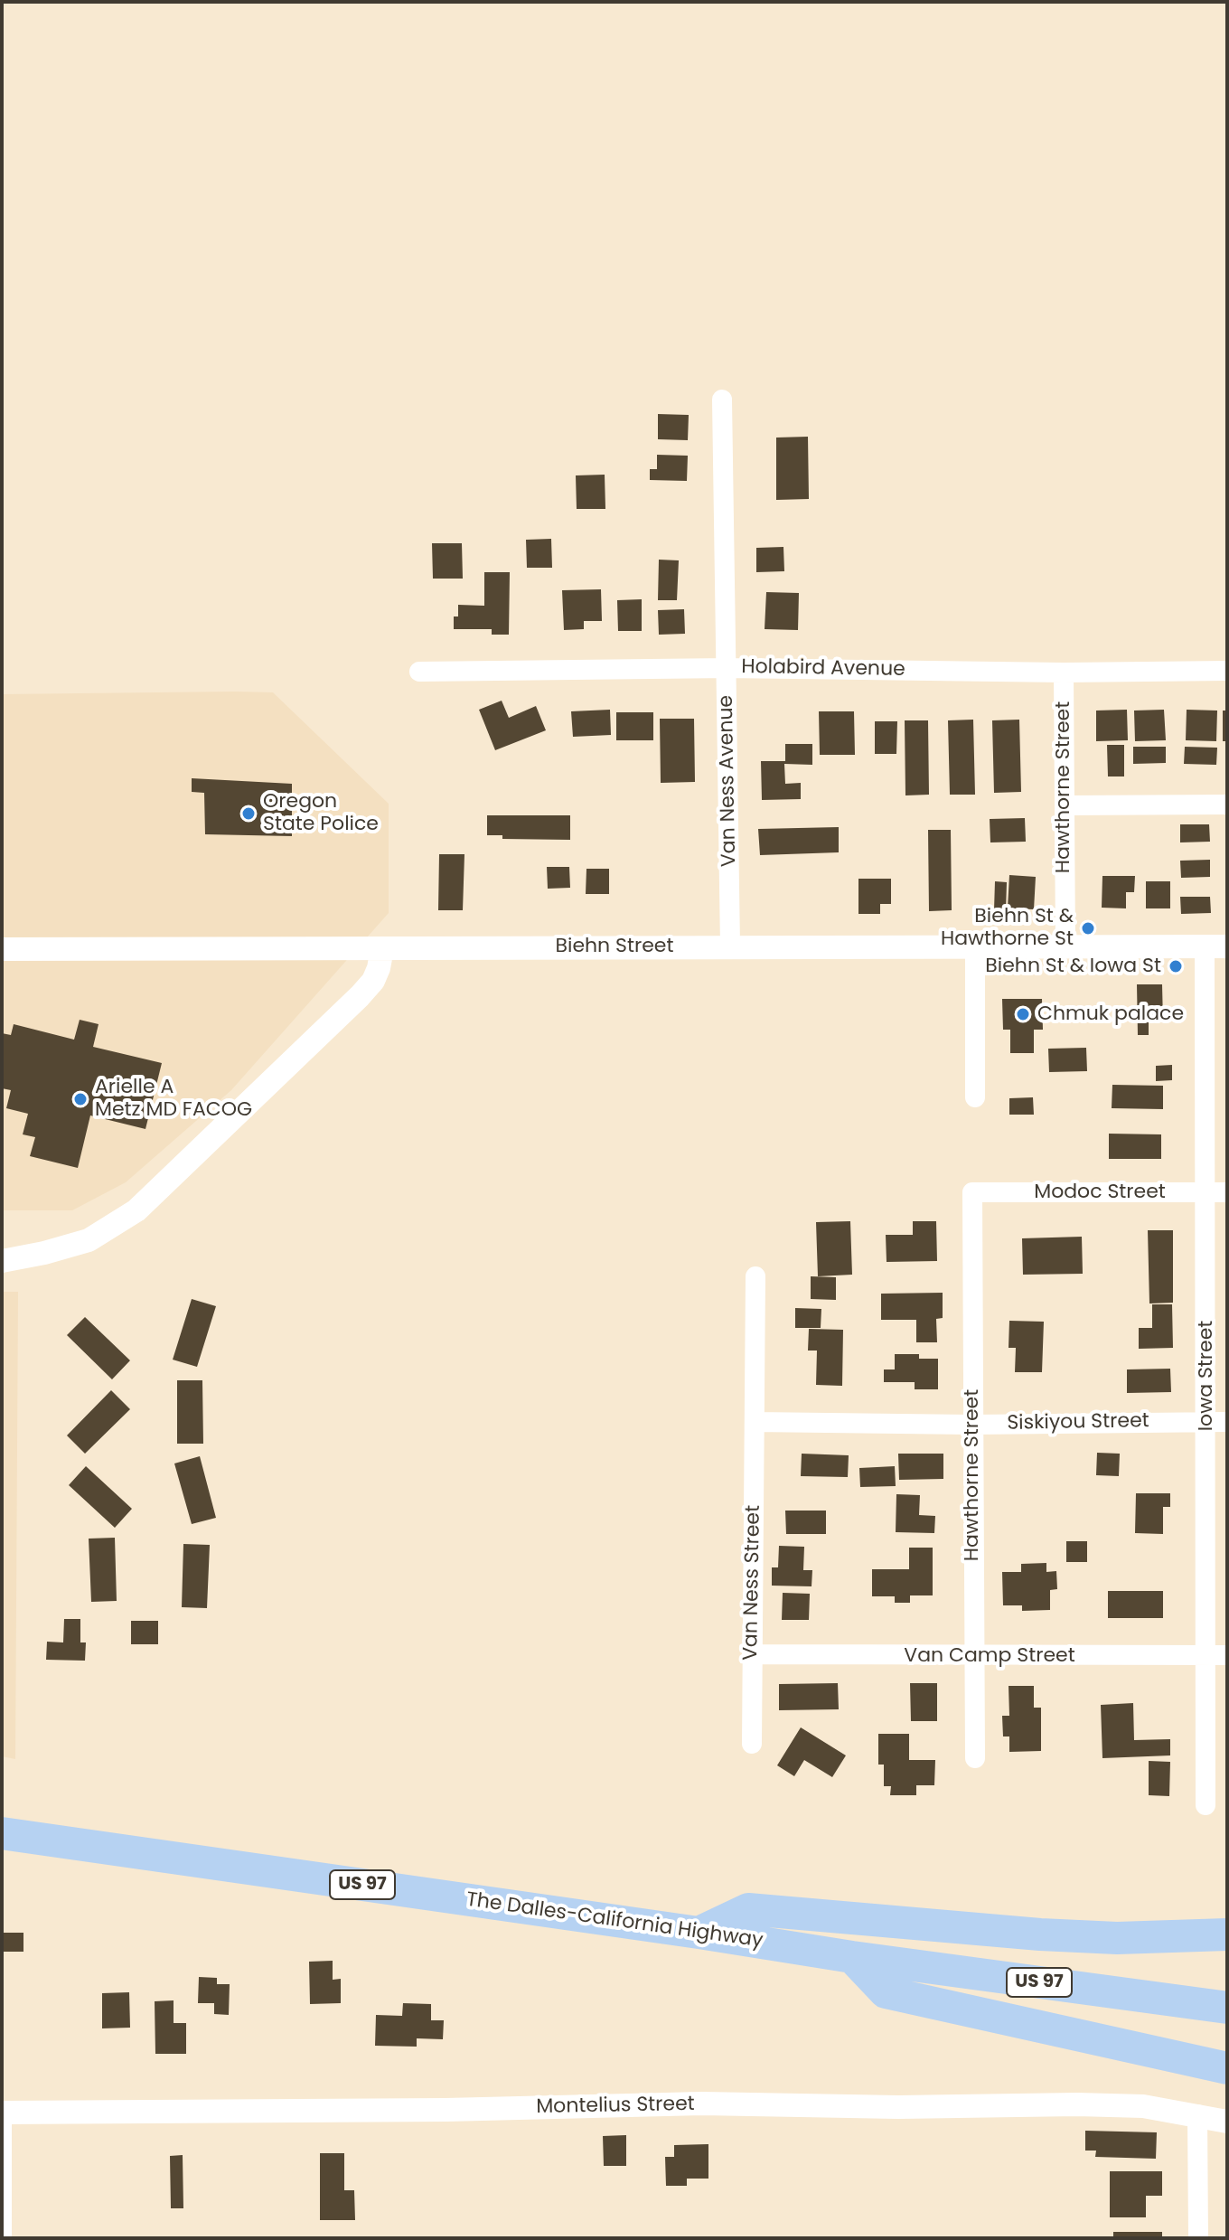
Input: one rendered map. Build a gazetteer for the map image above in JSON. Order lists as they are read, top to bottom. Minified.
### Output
{"streets":{"highway":["US 97","The Dalles-California Highway"],"street":["Holabird Avenue","Van Ness Avenue","Hawthorne Street","Biehn Street","Modoc Street","Iowa Street","Siskiyou Street","Van Ness Street","Van Camp Street","Montelius Street"]},"crossings":[["Holabird Avenue","Van Ness Avenue"],["Holabird Avenue","Hawthorne Street"],["Van Ness Avenue","Biehn Street"],["Hawthorne Street","Biehn Street"],["Hawthorne Street","Modoc Street"],["Hawthorne Street","Siskiyou Street"],["Hawthorne Street","Van Camp Street"],["Biehn Street","Iowa Street"],["Modoc Street","Iowa Street"],["Iowa Street","Siskiyou Street"],["Iowa Street","Van Camp Street"],["Siskiyou Street","Van Ness Street"],["Van Ness Street","Van Camp Street"]],"places":["Oregon State Police","Biehn St & Hawthorne St","Biehn St & Iowa St","Chmuk palace","Arielle A Metz MD FACOG"]}
